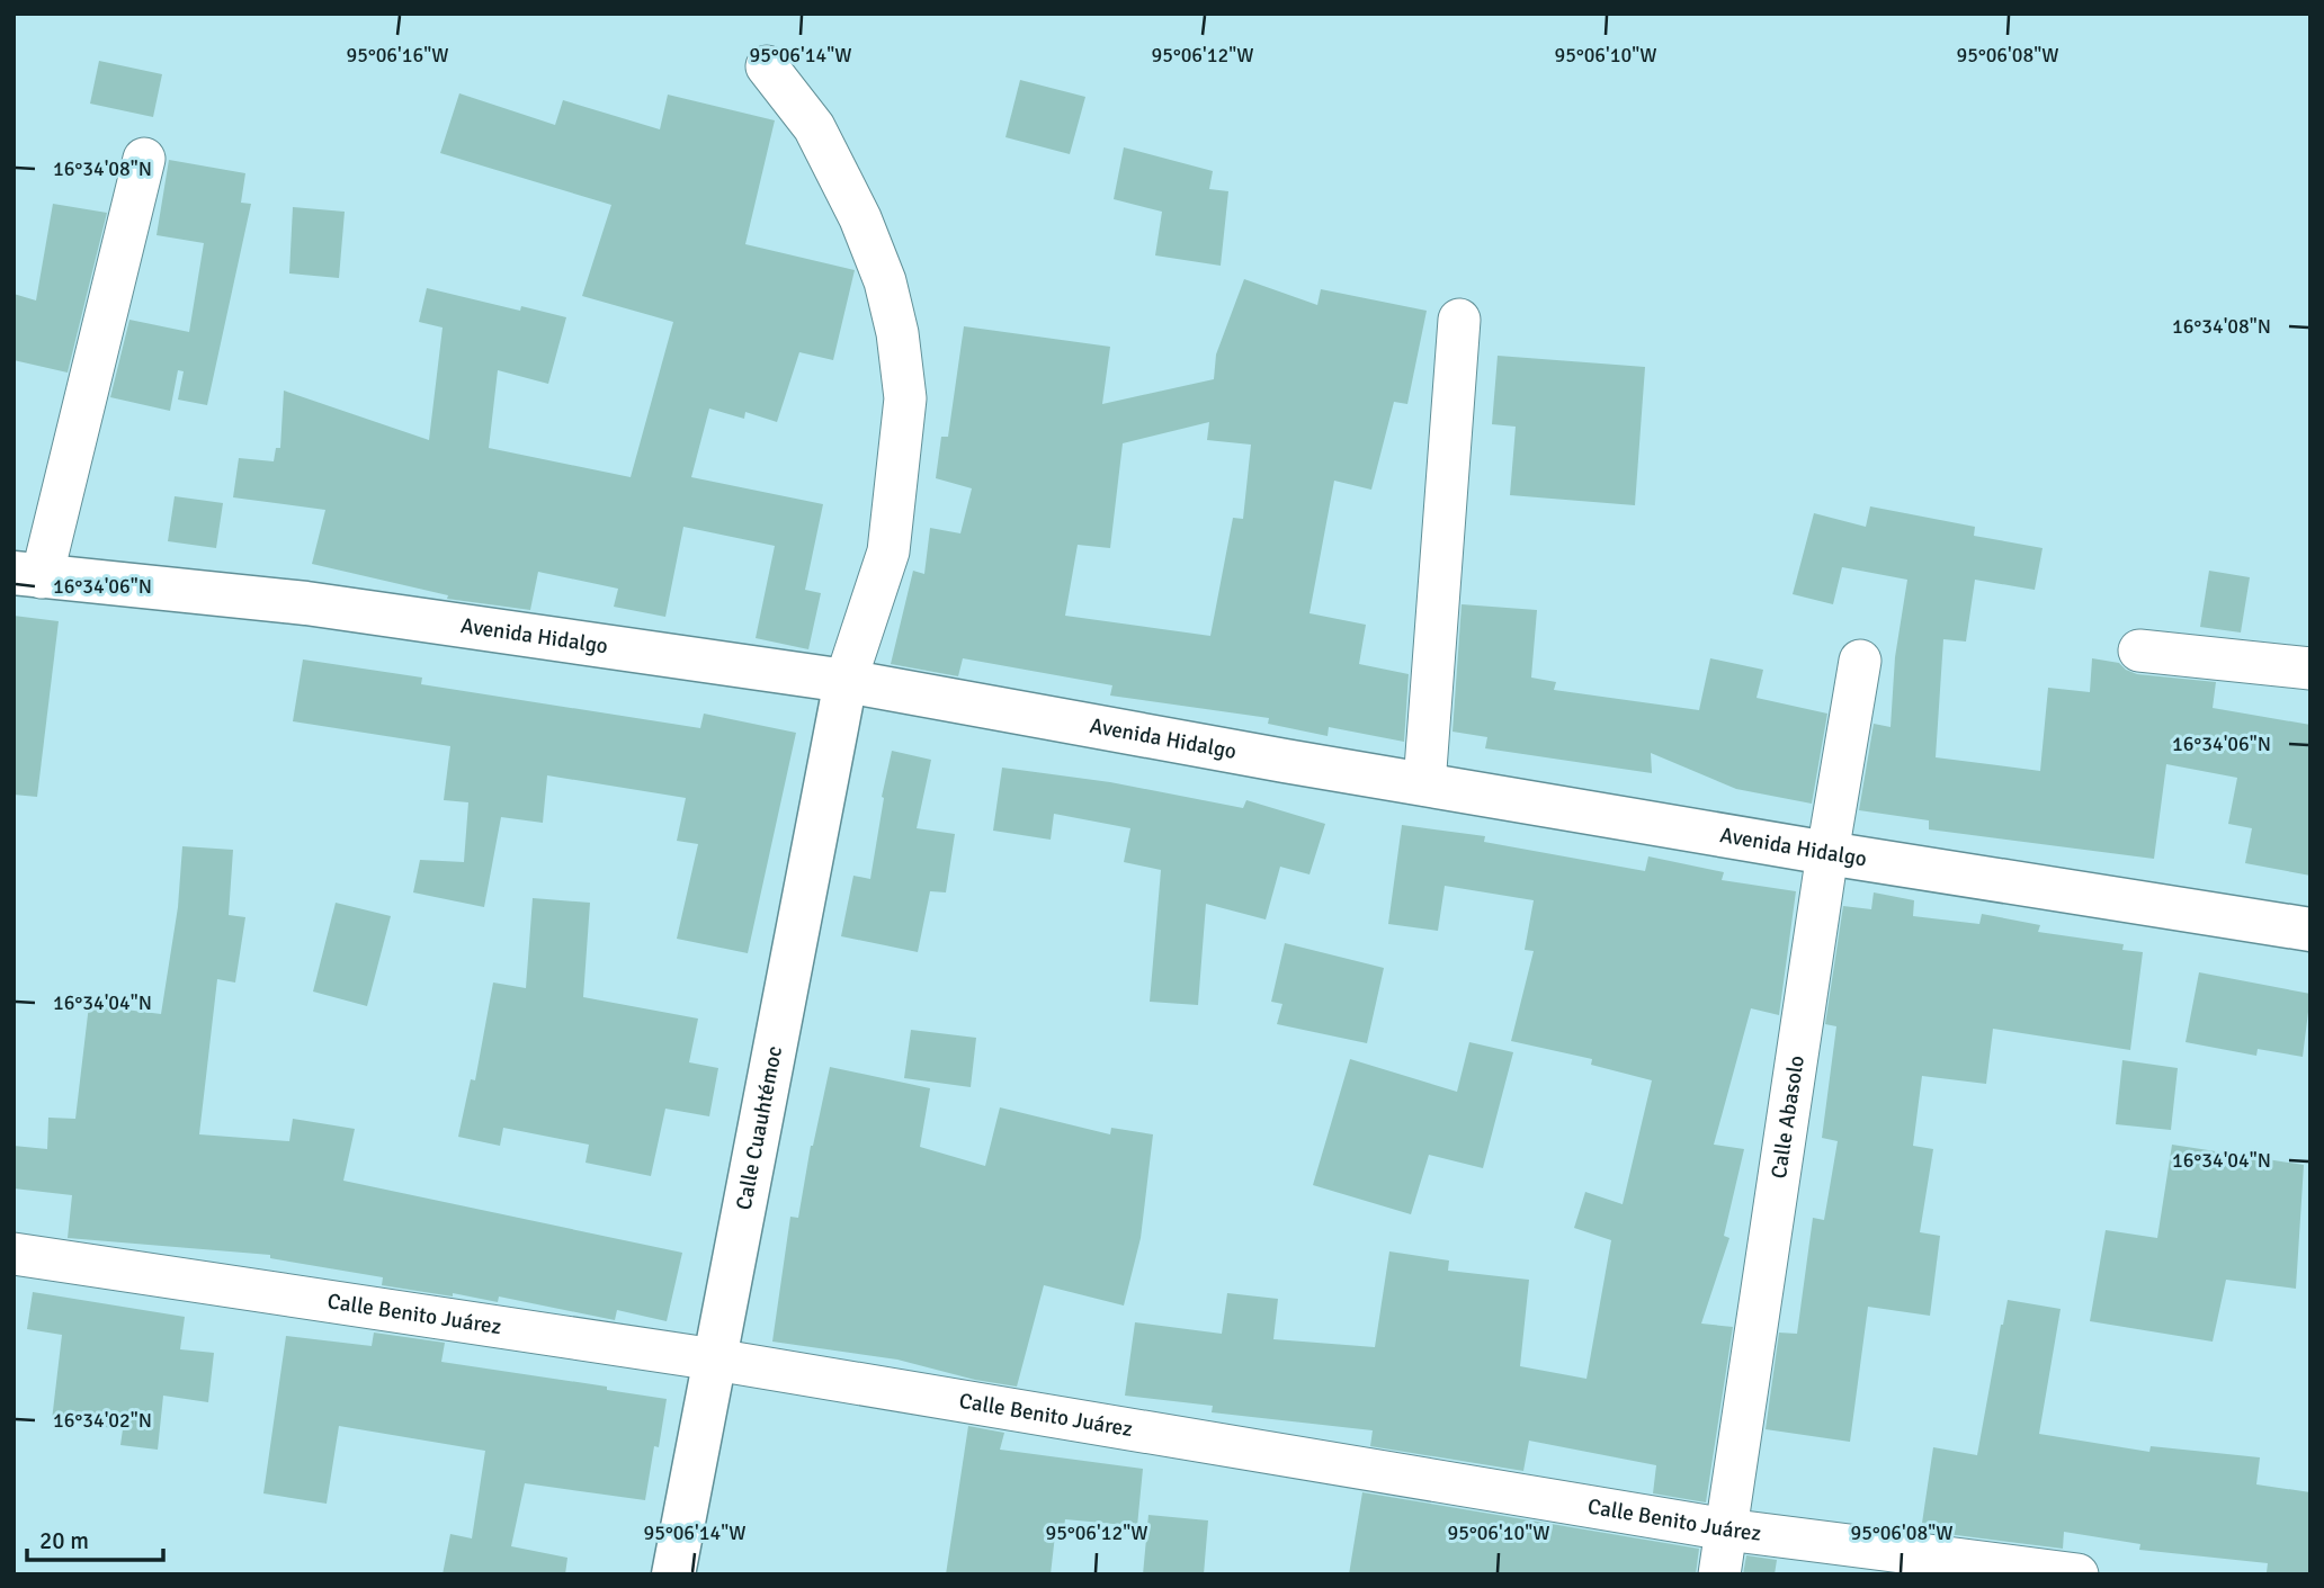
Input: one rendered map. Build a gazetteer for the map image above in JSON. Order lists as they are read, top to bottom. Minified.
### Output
{"streets":{"street":["Avenida Hidalgo","Calle Abasolo","Calle Cuauhtémoc","Calle Benito Juárez"]},"crossings":[["Avenida Hidalgo","Calle Abasolo"],["Avenida Hidalgo","Calle Cuauhtémoc"],["Calle Abasolo","Calle Benito Juárez"],["Calle Cuauhtémoc","Calle Benito Juárez"]],"scale_bar":"20 m","coordinates":["95°06'16\"W","95°06'14\"W","95°06'12\"W","95°06'10\"W","95°06'08\"W","16°34'08\"N","16°34'06\"N","16°34'04\"N","16°34'02\"N"]}
